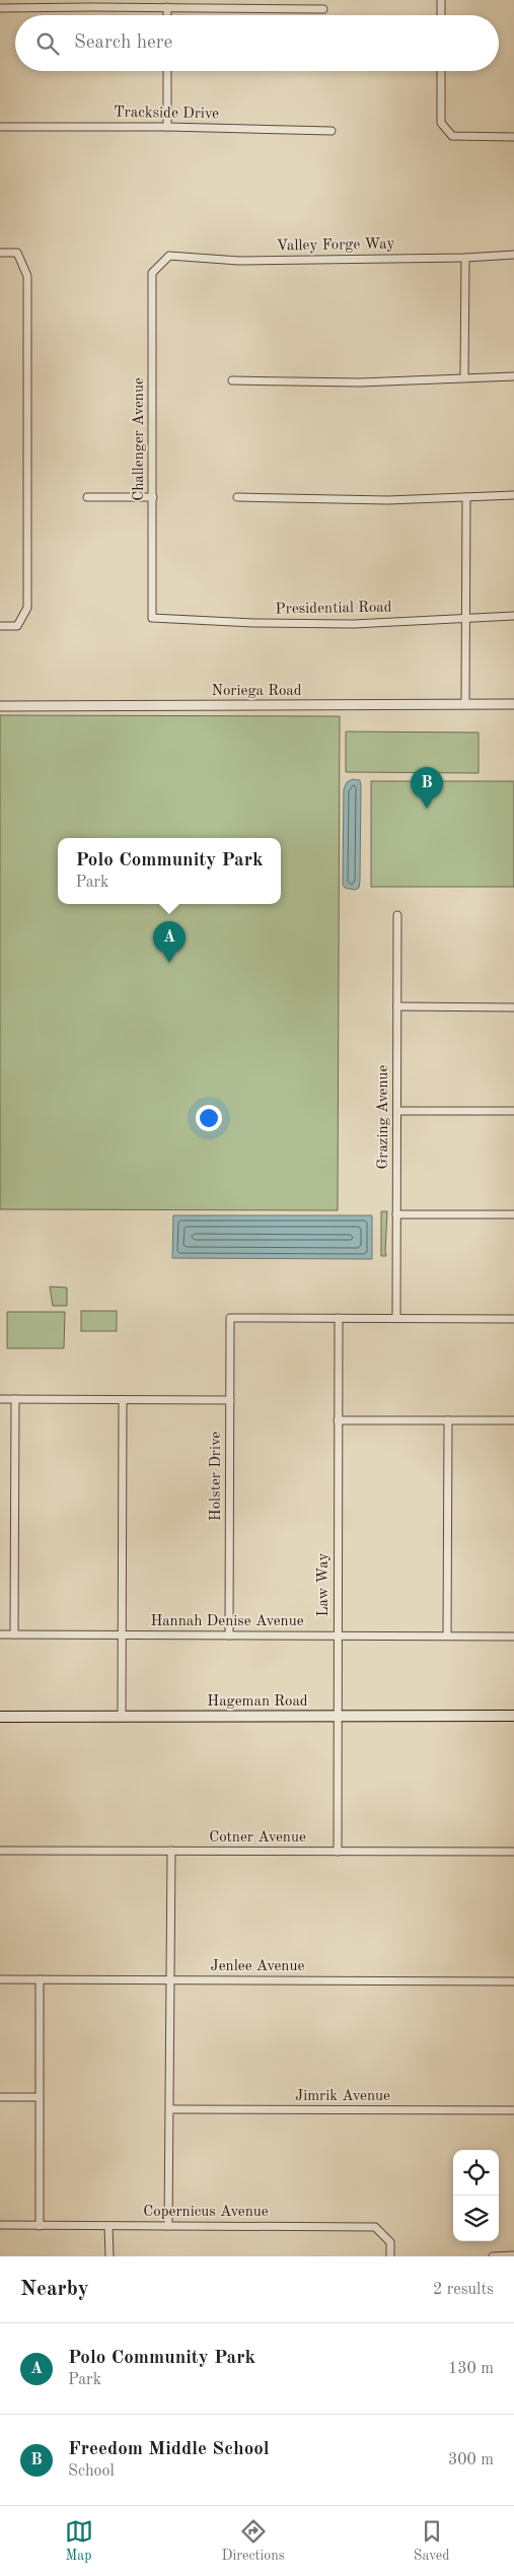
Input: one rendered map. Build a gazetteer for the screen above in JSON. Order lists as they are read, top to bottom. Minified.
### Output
{"streets":{"main road":["Hageman Road"],"street":["Trackside Drive","Valley Forge Way","Challenger Avenue","Presidential Road","Noriega Road","Grazing Avenue","Holster Drive","Law Way","Hannah Denise Avenue","Cotner Avenue","Jenlee Avenue","Jimrik Avenue","Copernicus Avenue"]},"crossings":[["Valley Forge Way","Challenger Avenue"],["Challenger Avenue","Presidential Road"],["Holster Drive","Law Way"],["Holster Drive","Hannah Denise Avenue"],["Law Way","Hannah Denise Avenue"],["Law Way","Hageman Road"],["Law Way","Cotner Avenue"]],"page":{"search":"Search here","pins":["B","A"],"popup":["Polo Community Park","Park"],"heading":["Nearby","2 results"],"list":[{"mark":"A","name":"Polo Community Park","note":"Park","value":"130 m"},{"mark":"B","name":"Freedom Middle School","note":"School","value":"300 m"}],"nav":["Map","Directions","Saved"]}}
